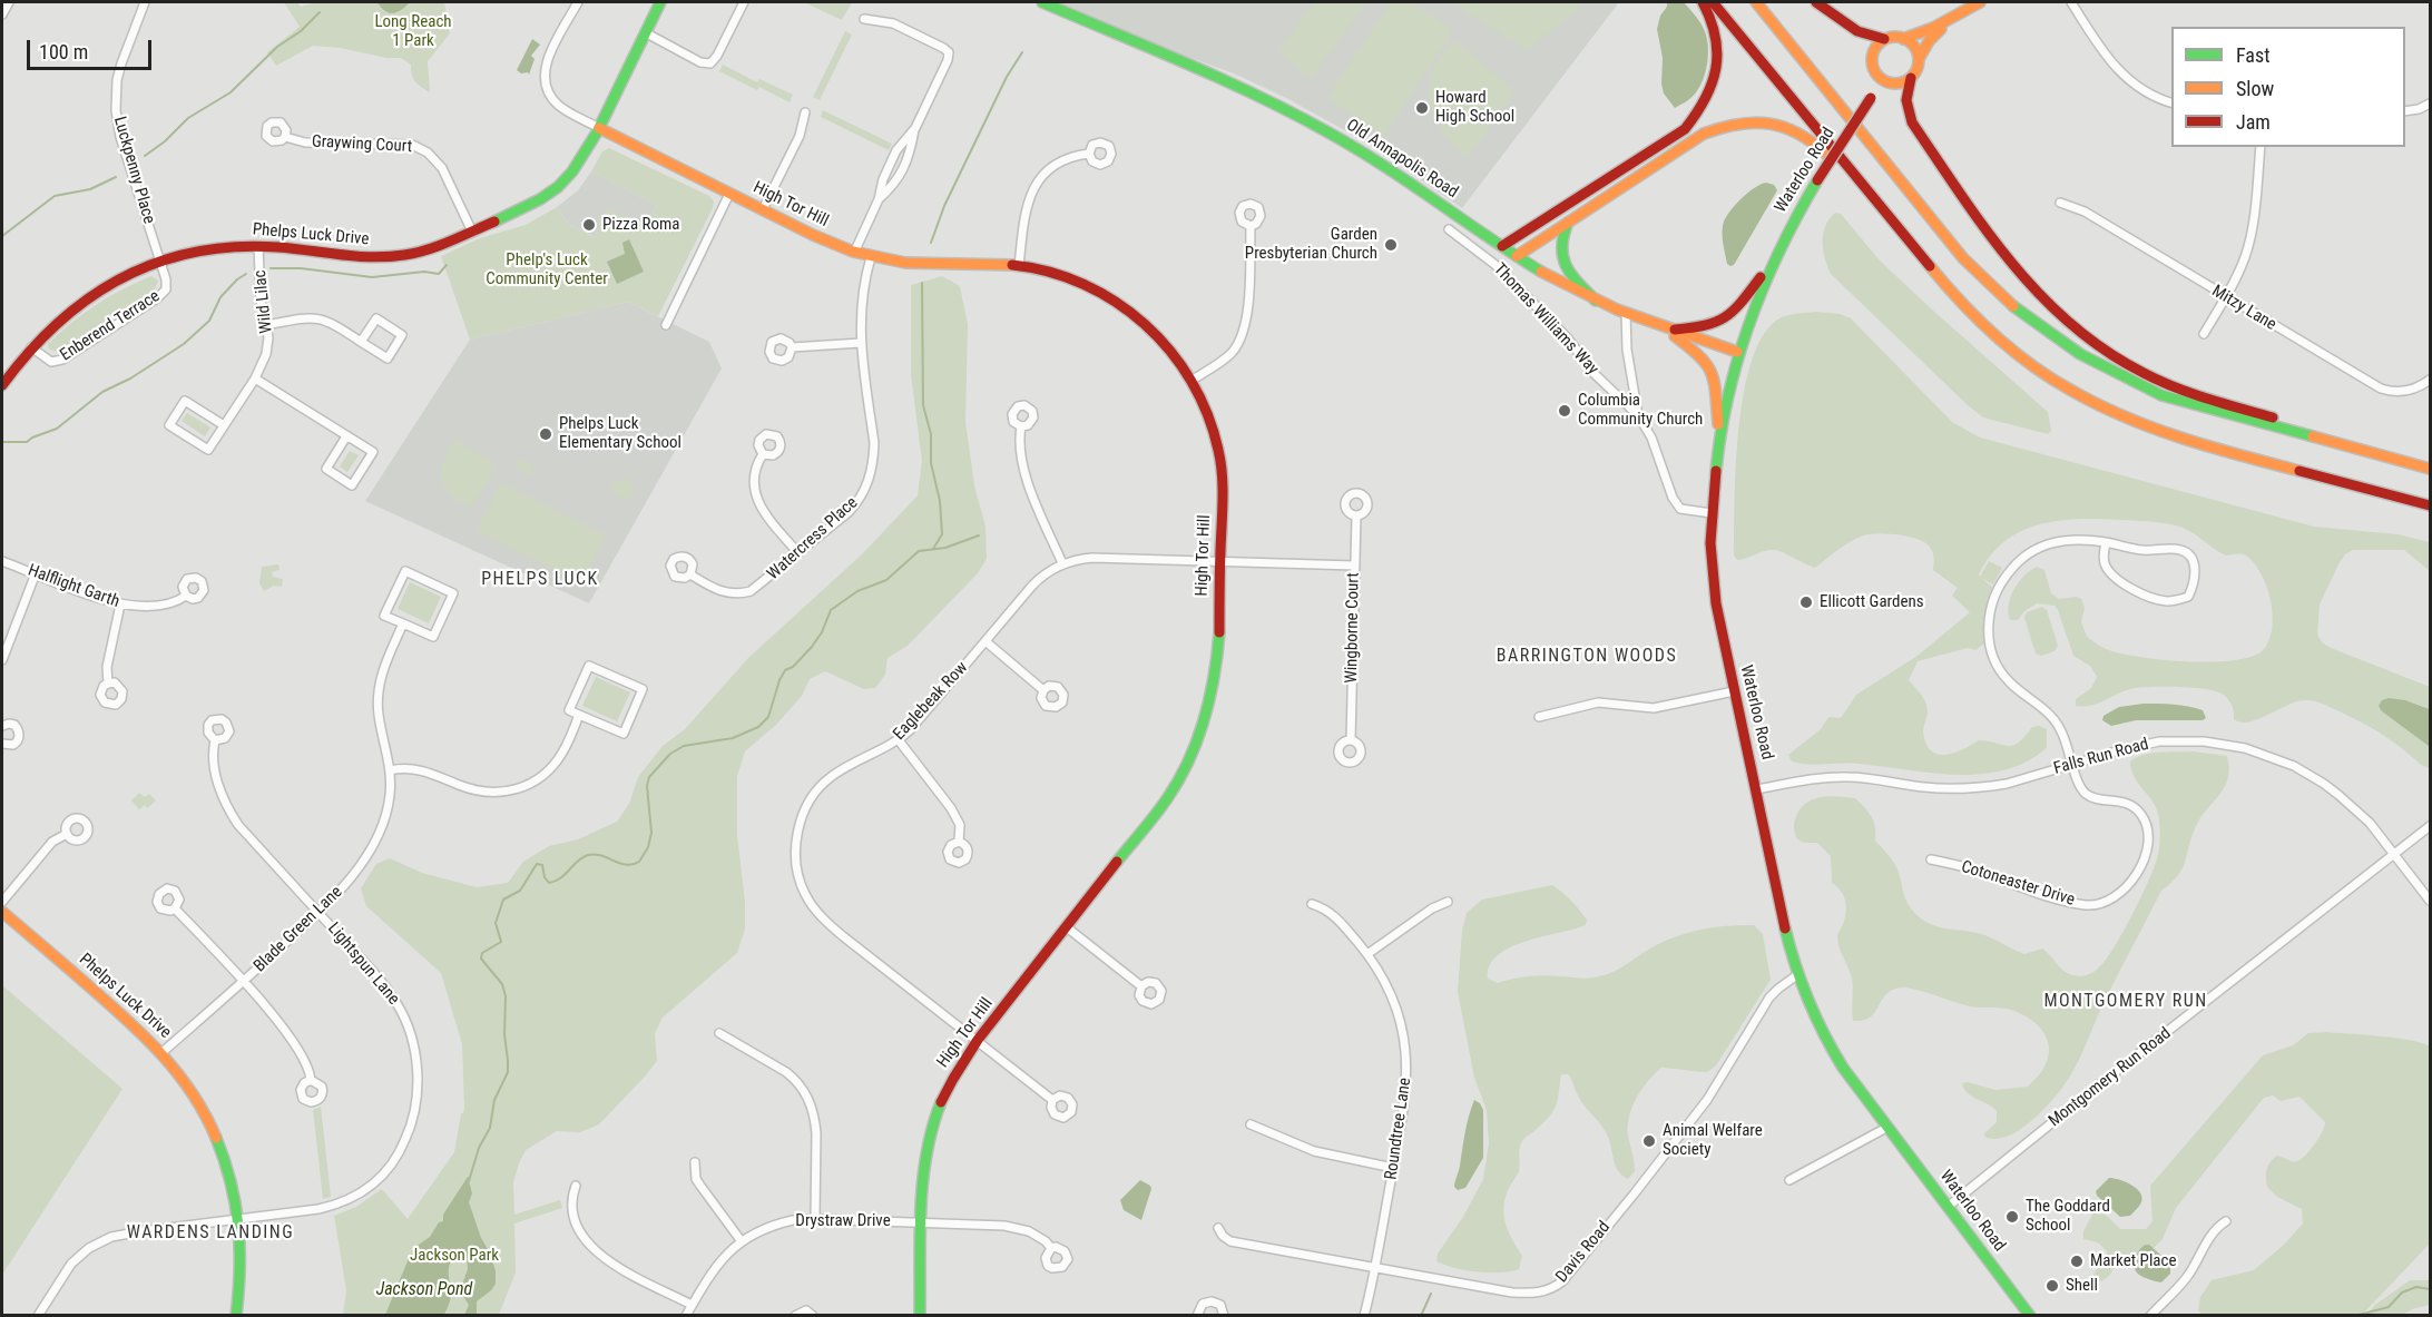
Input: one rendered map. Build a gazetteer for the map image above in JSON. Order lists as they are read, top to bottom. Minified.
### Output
{"streets":{"main road":["Old Annapolis Road","Waterloo Road","High Tor Hill","Phelps Luck Drive"],"street":["Graywing Court","Luckpenny Place","Wild Lilac","Mitzy Lane","Thomas Williams Way","Enberend Terrace","Watercress Place","Halflight Garth","Wingborne Court","Eaglebeak Row","Falls Run Road","Cotoneaster Drive","Blade Green Lane","Lightspun Lane","Montgomery Run Road","Roundtree Lane","Drystraw Drive","Davis Road"]},"crossings":[["Graywing Court","Phelps Luck Drive"],["Old Annapolis Road","Waterloo Road"],["Luckpenny Place","Phelps Luck Drive"],["Luckpenny Place","Enberend Terrace"],["Waterloo Road","Falls Run Road"],["Waterloo Road","Montgomery Run Road"],["Waterloo Road","Davis Road"],["High Tor Hill","Phelps Luck Drive"],["High Tor Hill","Watercress Place"],["High Tor Hill","Eaglebeak Row"],["High Tor Hill","Drystraw Drive"],["Phelps Luck Drive","Wild Lilac"],["Phelps Luck Drive","Enberend Terrace"],["Phelps Luck Drive","Blade Green Lane"],["Phelps Luck Drive","Lightspun Lane"],["Wingborne Court","Eaglebeak Row"],["Falls Run Road","Cotoneaster Drive"],["Falls Run Road","Montgomery Run Road"],["Blade Green Lane","Lightspun Lane"],["Roundtree Lane","Davis Road"]],"districts":["PHELPS LUCK","BARRINGTON WOODS","MONTGOMERY RUN","WARDENS LANDING"],"water":["Jackson Pond"],"parks":["Long Reach 1 Park","Phelp's Luck Community Center","Jackson Park"],"places":["Howard High School","Pizza Roma","Garden Presbyterian Church","Columbia Community Church","Phelps Luck Elementary School","Ellicott Gardens","Animal Welfare Society","The Goddard School","Market Place","Shell"],"legend":["Fast","Slow","Jam"],"scale_bar":"100 m"}
